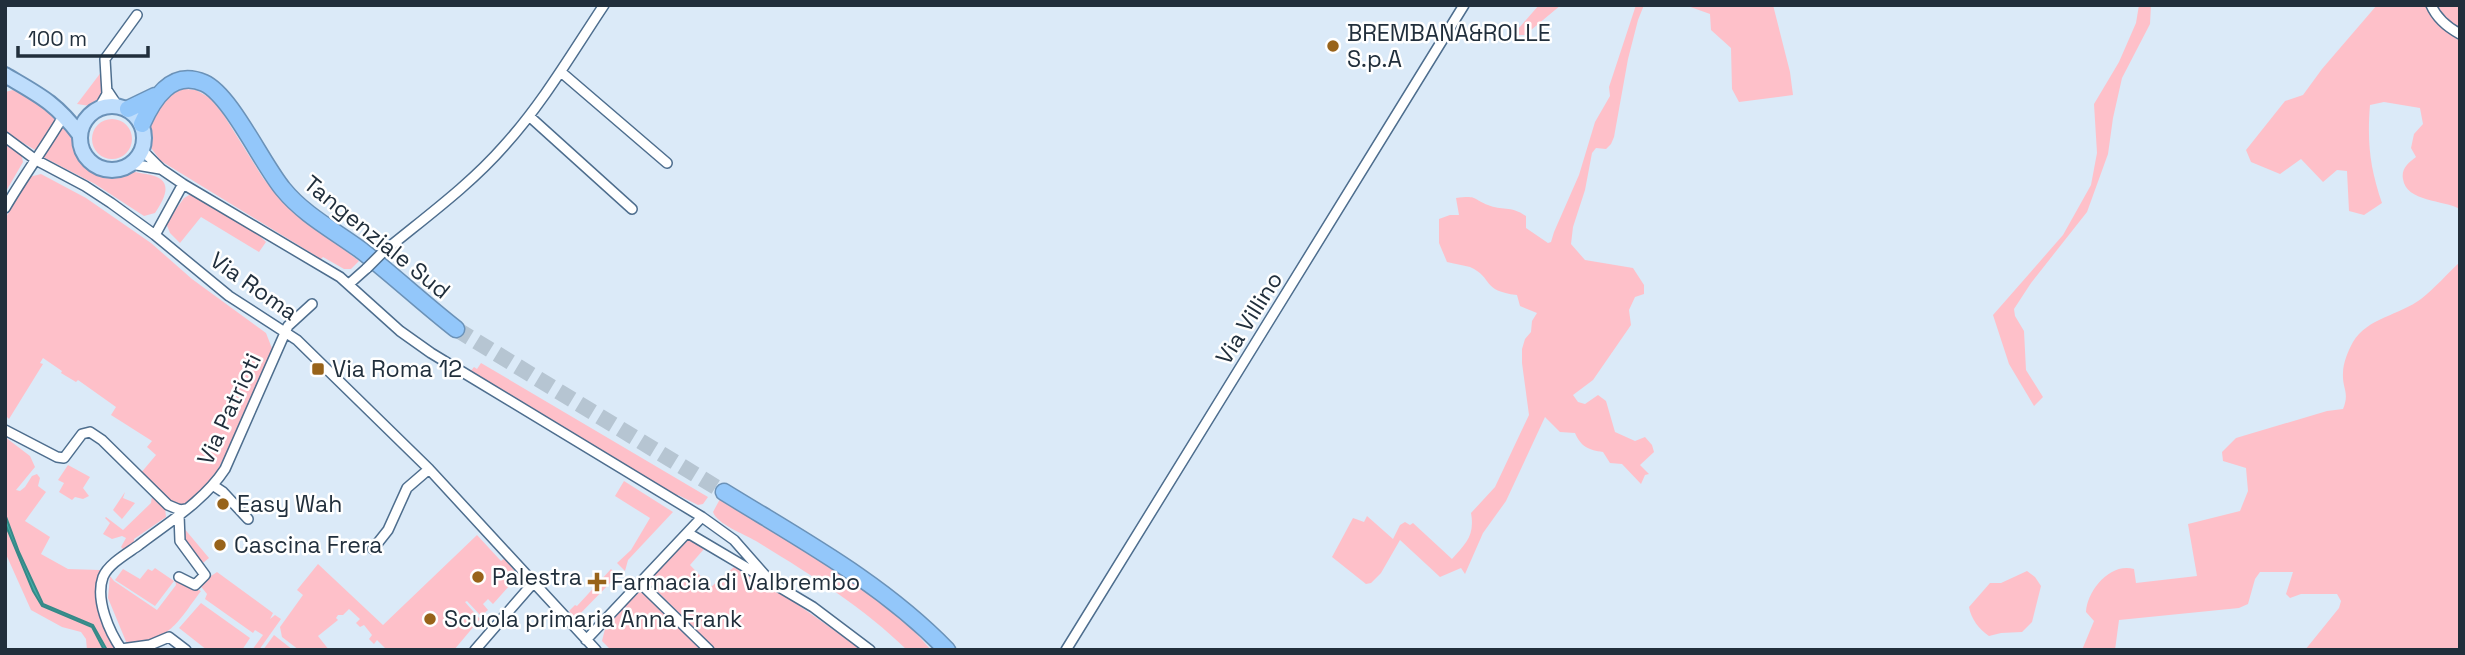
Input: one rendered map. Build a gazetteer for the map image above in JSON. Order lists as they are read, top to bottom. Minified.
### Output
{"streets":{"highway":["Tangenziale Sud"],"street":["Via Roma","Via Villino","Via Patrioti"]},"crossings":[["Via Roma","Via Patrioti"]],"places":{"other":["BREMBANA&ROLLE S.p.A","Easy Wah","Cascina Frera","Palestra","Scuola primaria Anna Frank"],"transit":["Via Roma 12"],"health":["Farmacia di Valbrembo"]},"scale_bar":"100 m"}
